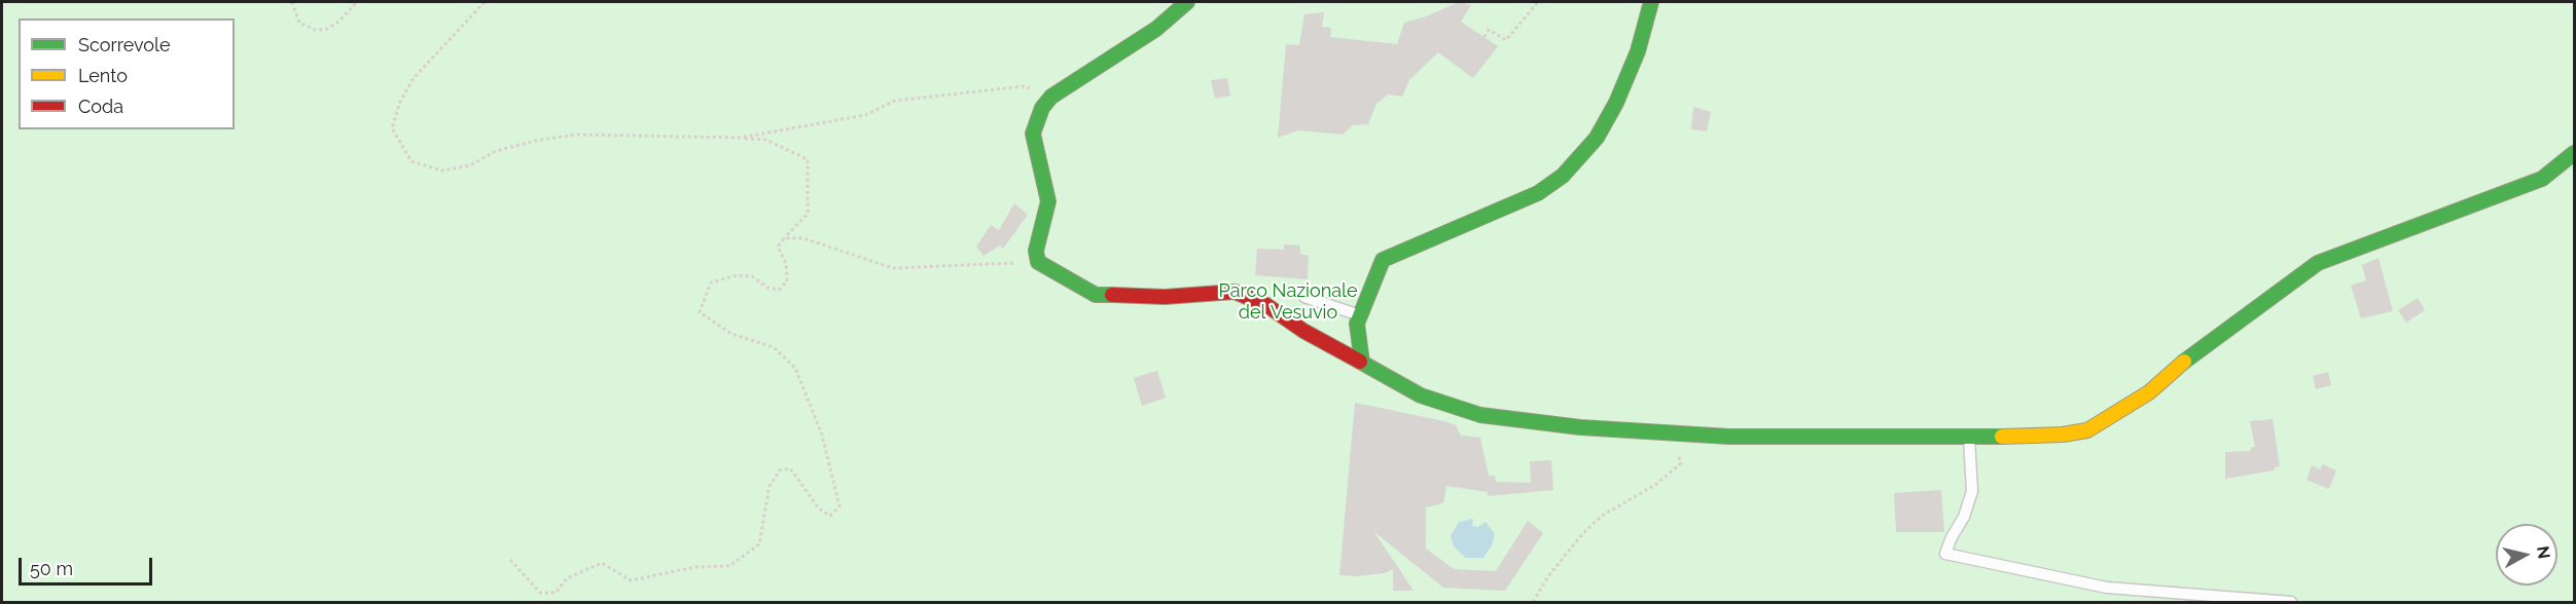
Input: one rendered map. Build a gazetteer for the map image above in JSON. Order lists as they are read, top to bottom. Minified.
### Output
{"parks":["Parco Nazionale del Vesuvio"],"legend":["Scorrevole","Lento","Coda"],"scale_bar":"50 m","north":"right"}
